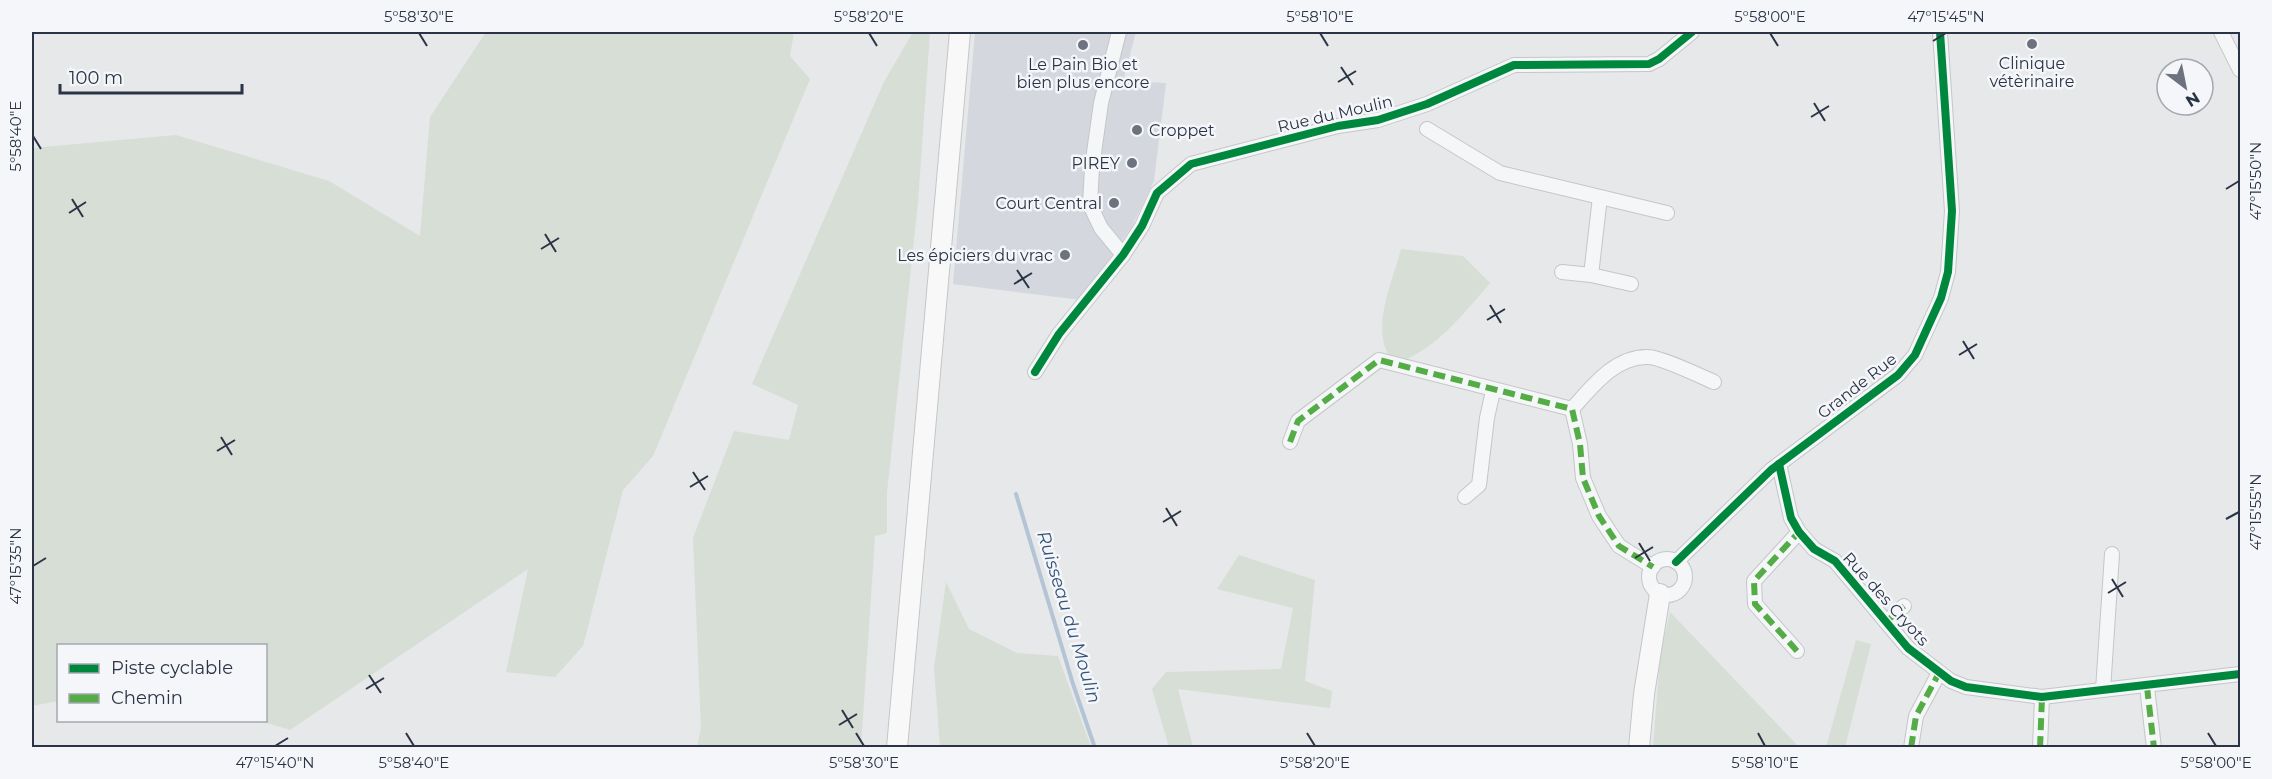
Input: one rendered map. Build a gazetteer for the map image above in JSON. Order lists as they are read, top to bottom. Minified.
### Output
{"streets":{"street":["Rue du Moulin","Grande Rue","Rue des Cryots"]},"crossings":[["Grande Rue","Rue des Cryots"]],"water":["Ruisseau du Moulin"],"places":["Clinique vétèrinaire","Le Pain Bio et bien plus encore","Croppet","PIREY","Court Central","Les épiciers du vrac"],"legend":["Piste cyclable","Chemin"],"scale_bar":"100 m","north":"bottom right","coordinates":["5°58'30\"E","5°58'20\"E","5°58'10\"E","5°58'00\"E","47°15'45\"N","5°58'40\"E","47°15'50\"N","47°15'55\"N","47°15'35\"N","47°15'40\"N"]}
